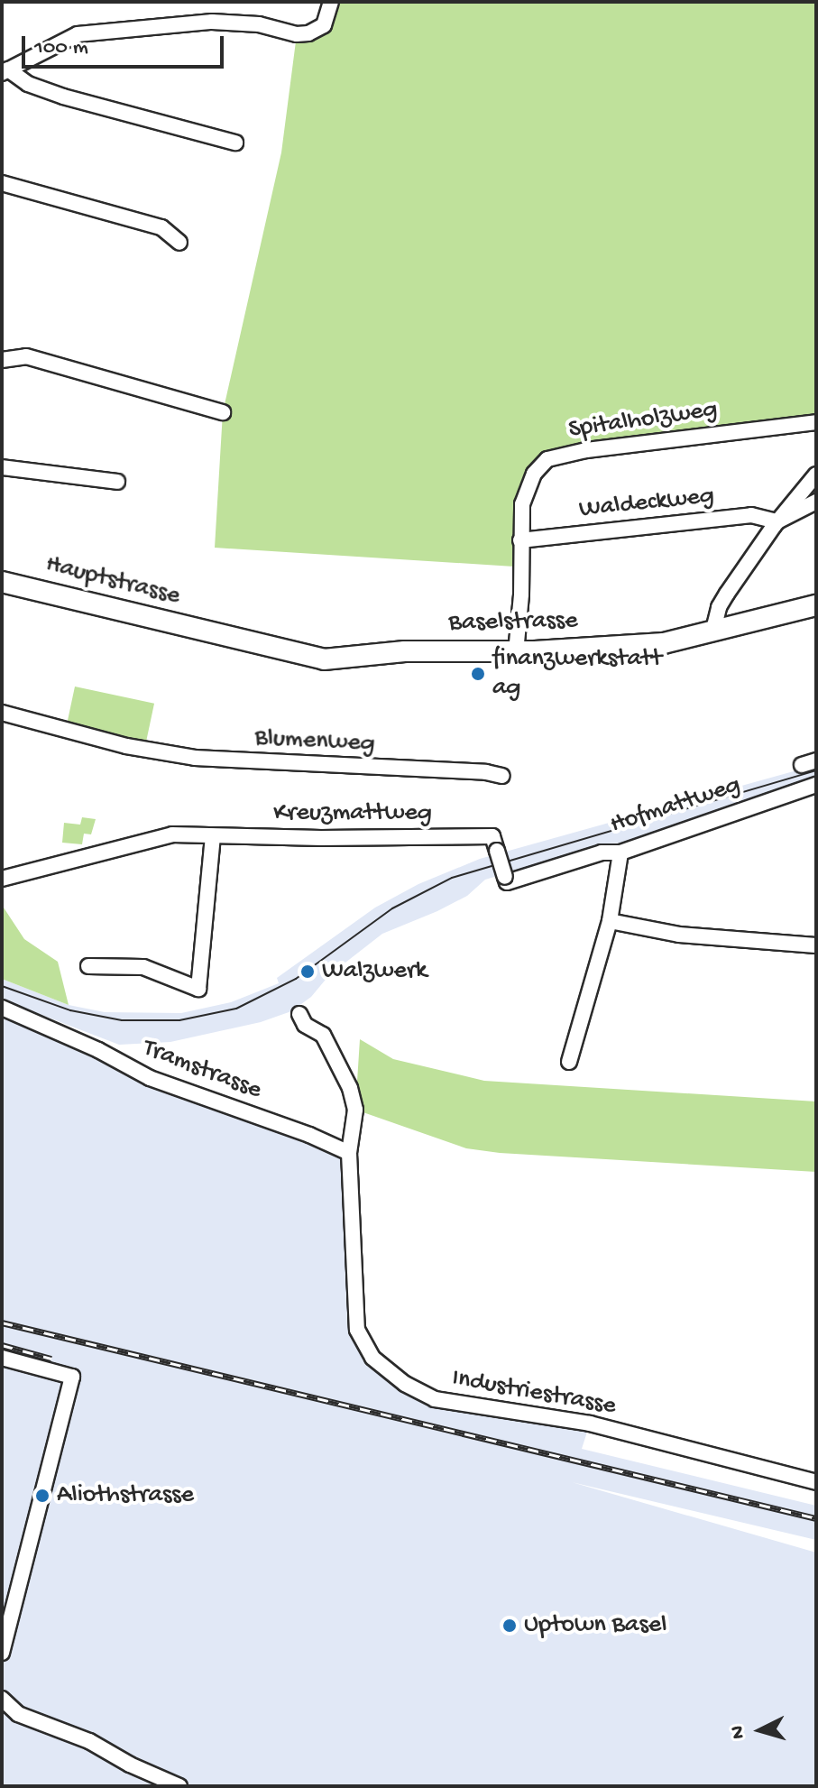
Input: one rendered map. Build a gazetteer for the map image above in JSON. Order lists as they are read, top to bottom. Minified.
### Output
{"streets":{"main road":["Hauptstrasse","Baselstrasse"],"street":["Spitalholzweg","Waldeckweg","Blumenweg","Hofmattweg","Kreuzmattweg","Tramstrasse","Industriestrasse"]},"crossings":[["Spitalholzweg","Waldeckweg"],["Spitalholzweg","Baselstrasse"],["Hauptstrasse","Baselstrasse"],["Hofmattweg","Kreuzmattweg"],["Tramstrasse","Industriestrasse"]],"places":["finanzwerkstatt ag","Walzwerk","Aliothstrasse","Uptown Basel"],"scale_bar":"100 m","north":"left"}
